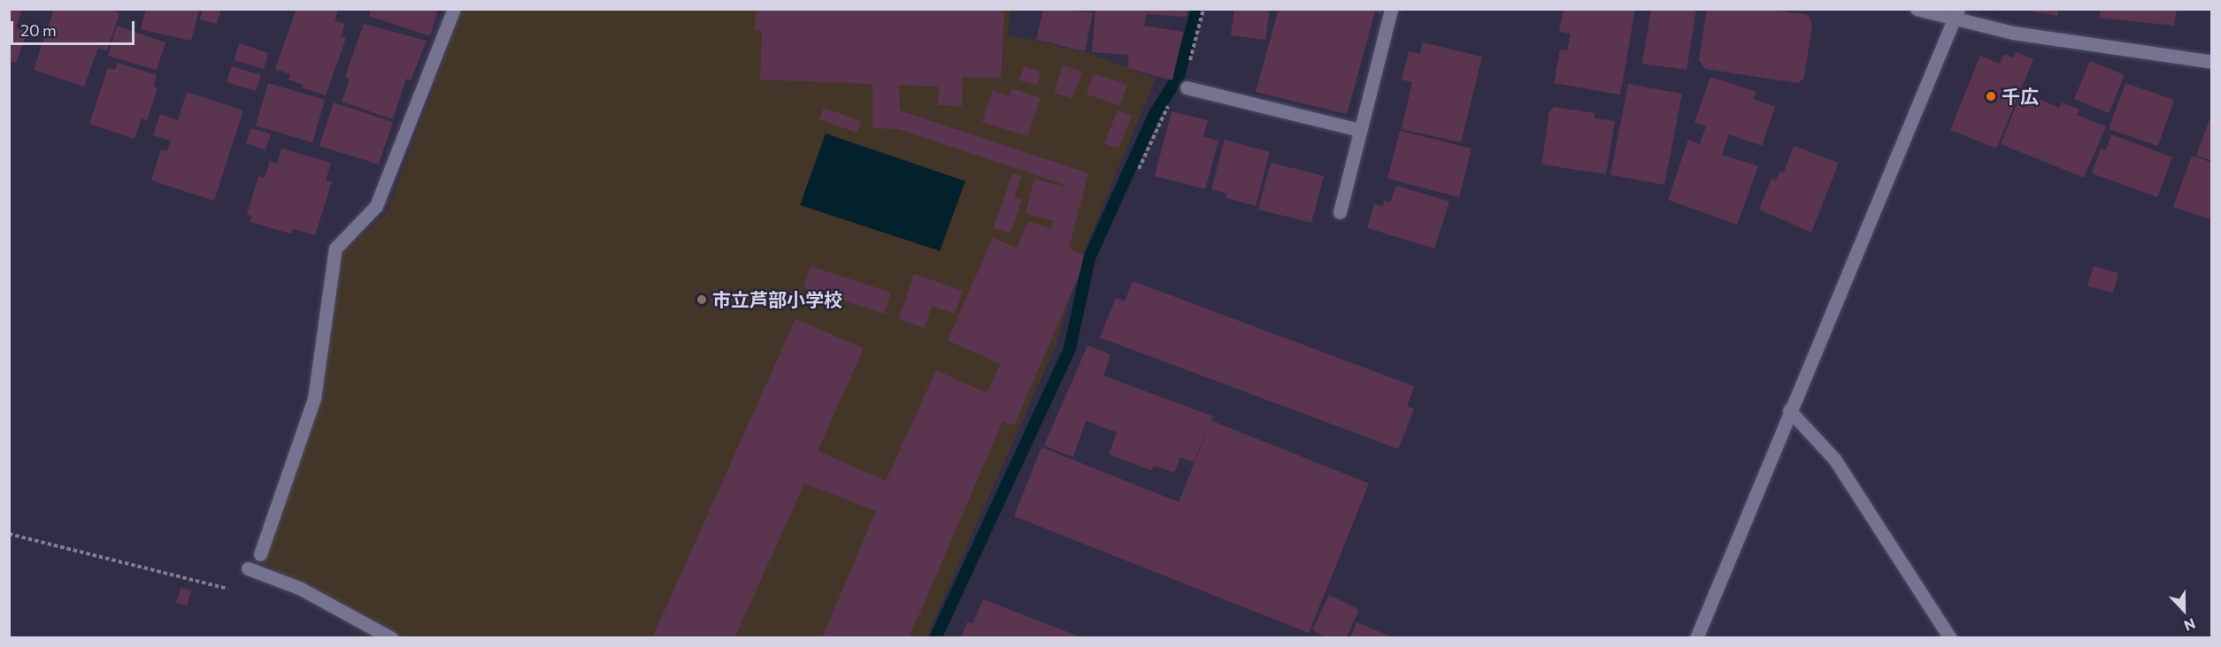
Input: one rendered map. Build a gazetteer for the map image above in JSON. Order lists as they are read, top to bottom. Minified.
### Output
{"places":["千広","市立芦部小学校"],"scale_bar":"20 m","north":"bottom"}
